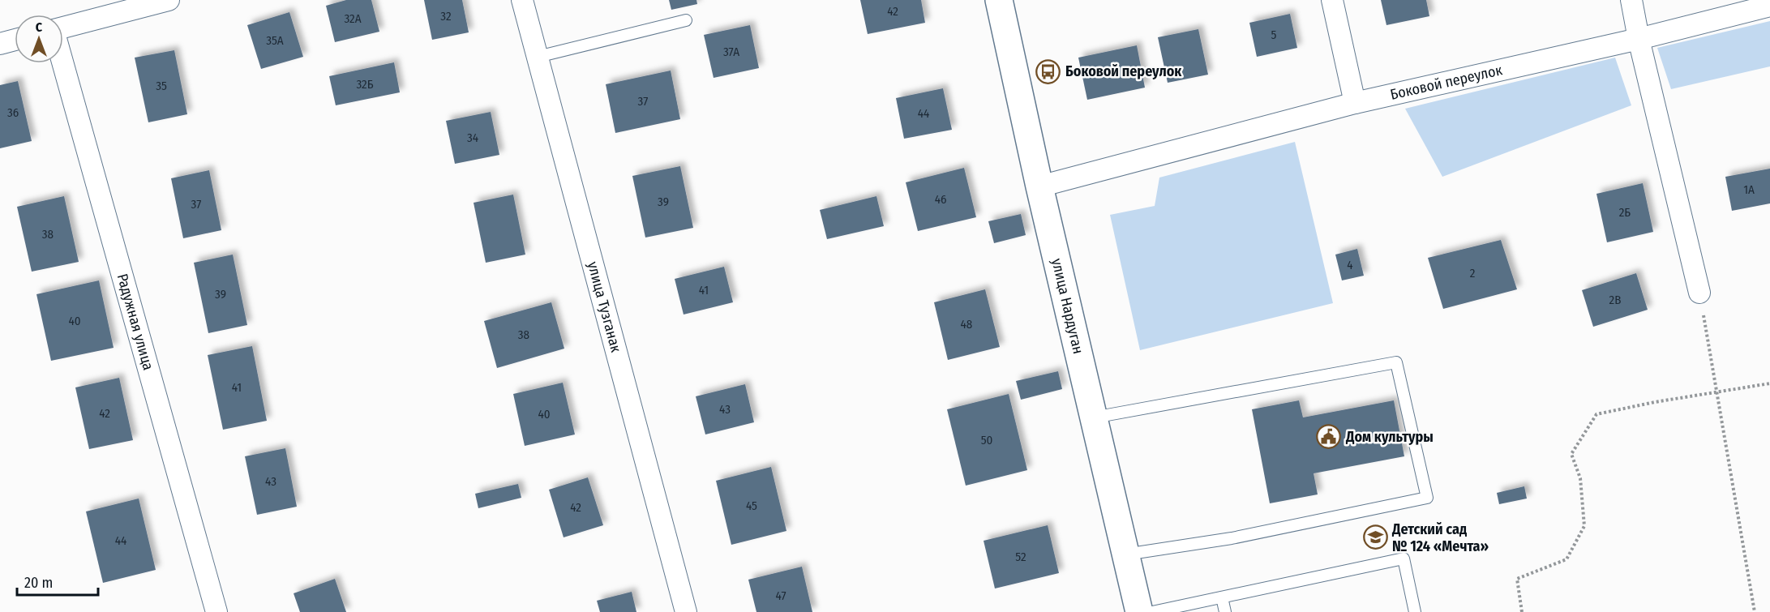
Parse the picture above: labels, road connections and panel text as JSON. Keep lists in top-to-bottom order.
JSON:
{
  "streets": {
    "street": [
      "Боковой переулок",
      "улица Тузганак",
      "улица Нардуган",
      "Радужная улица"
    ]
  },
  "crossings": [
    ["Боковой переулок", "улица Нардуган"]
  ],
  "places": {
    "bus stop": ["Боковой переулок"],
    "public building": ["Дом культуры"],
    "school or university": ["Детский сад № 124 «Мечта»"]
  },
  "house_numbers": [
    "42",
    "32",
    "32А",
    "5",
    "35А",
    "37А",
    "32Б",
    "35",
    "37",
    "36",
    "44",
    "34",
    "1А",
    "46",
    "39",
    "37",
    "2Б",
    "38",
    "4",
    "2",
    "41",
    "39",
    "2В",
    "40",
    "48",
    "38",
    "41",
    "43",
    "42",
    "40",
    "50",
    "43",
    "45",
    "42",
    "44",
    "52",
    "47"
  ],
  "scale_bar": "20 m",
  "north": "top"
}
